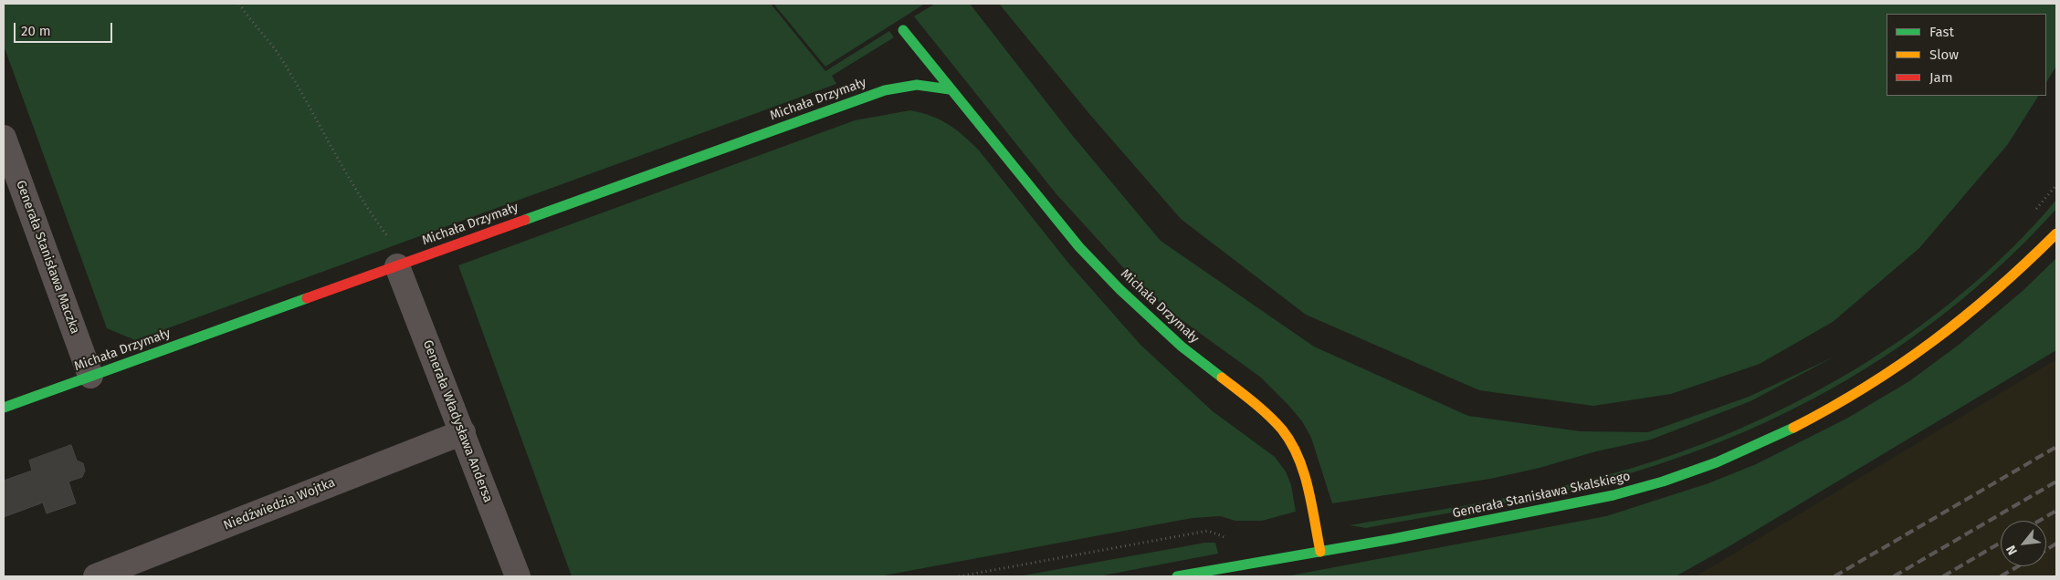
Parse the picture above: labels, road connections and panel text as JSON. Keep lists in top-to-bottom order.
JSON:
{
  "streets": {
    "street": [
      "Michała Drzymały",
      "Generała Stanisława Maczka",
      "Generała Władysława Andersa",
      "Generała Stanisława Skalskiego",
      "Niedźwiedzia Wojtka"
    ]
  },
  "crossings": [
    ["Michała Drzymały", "Generała Stanisława Maczka"],
    ["Michała Drzymały", "Generała Władysława Andersa"],
    ["Michała Drzymały", "Generała Stanisława Skalskiego"],
    ["Generała Władysława Andersa", "Niedźwiedzia Wojtka"]
  ],
  "legend": ["Fast", "Slow", "Jam"],
  "scale_bar": "20 m",
  "north": "bottom left"
}
